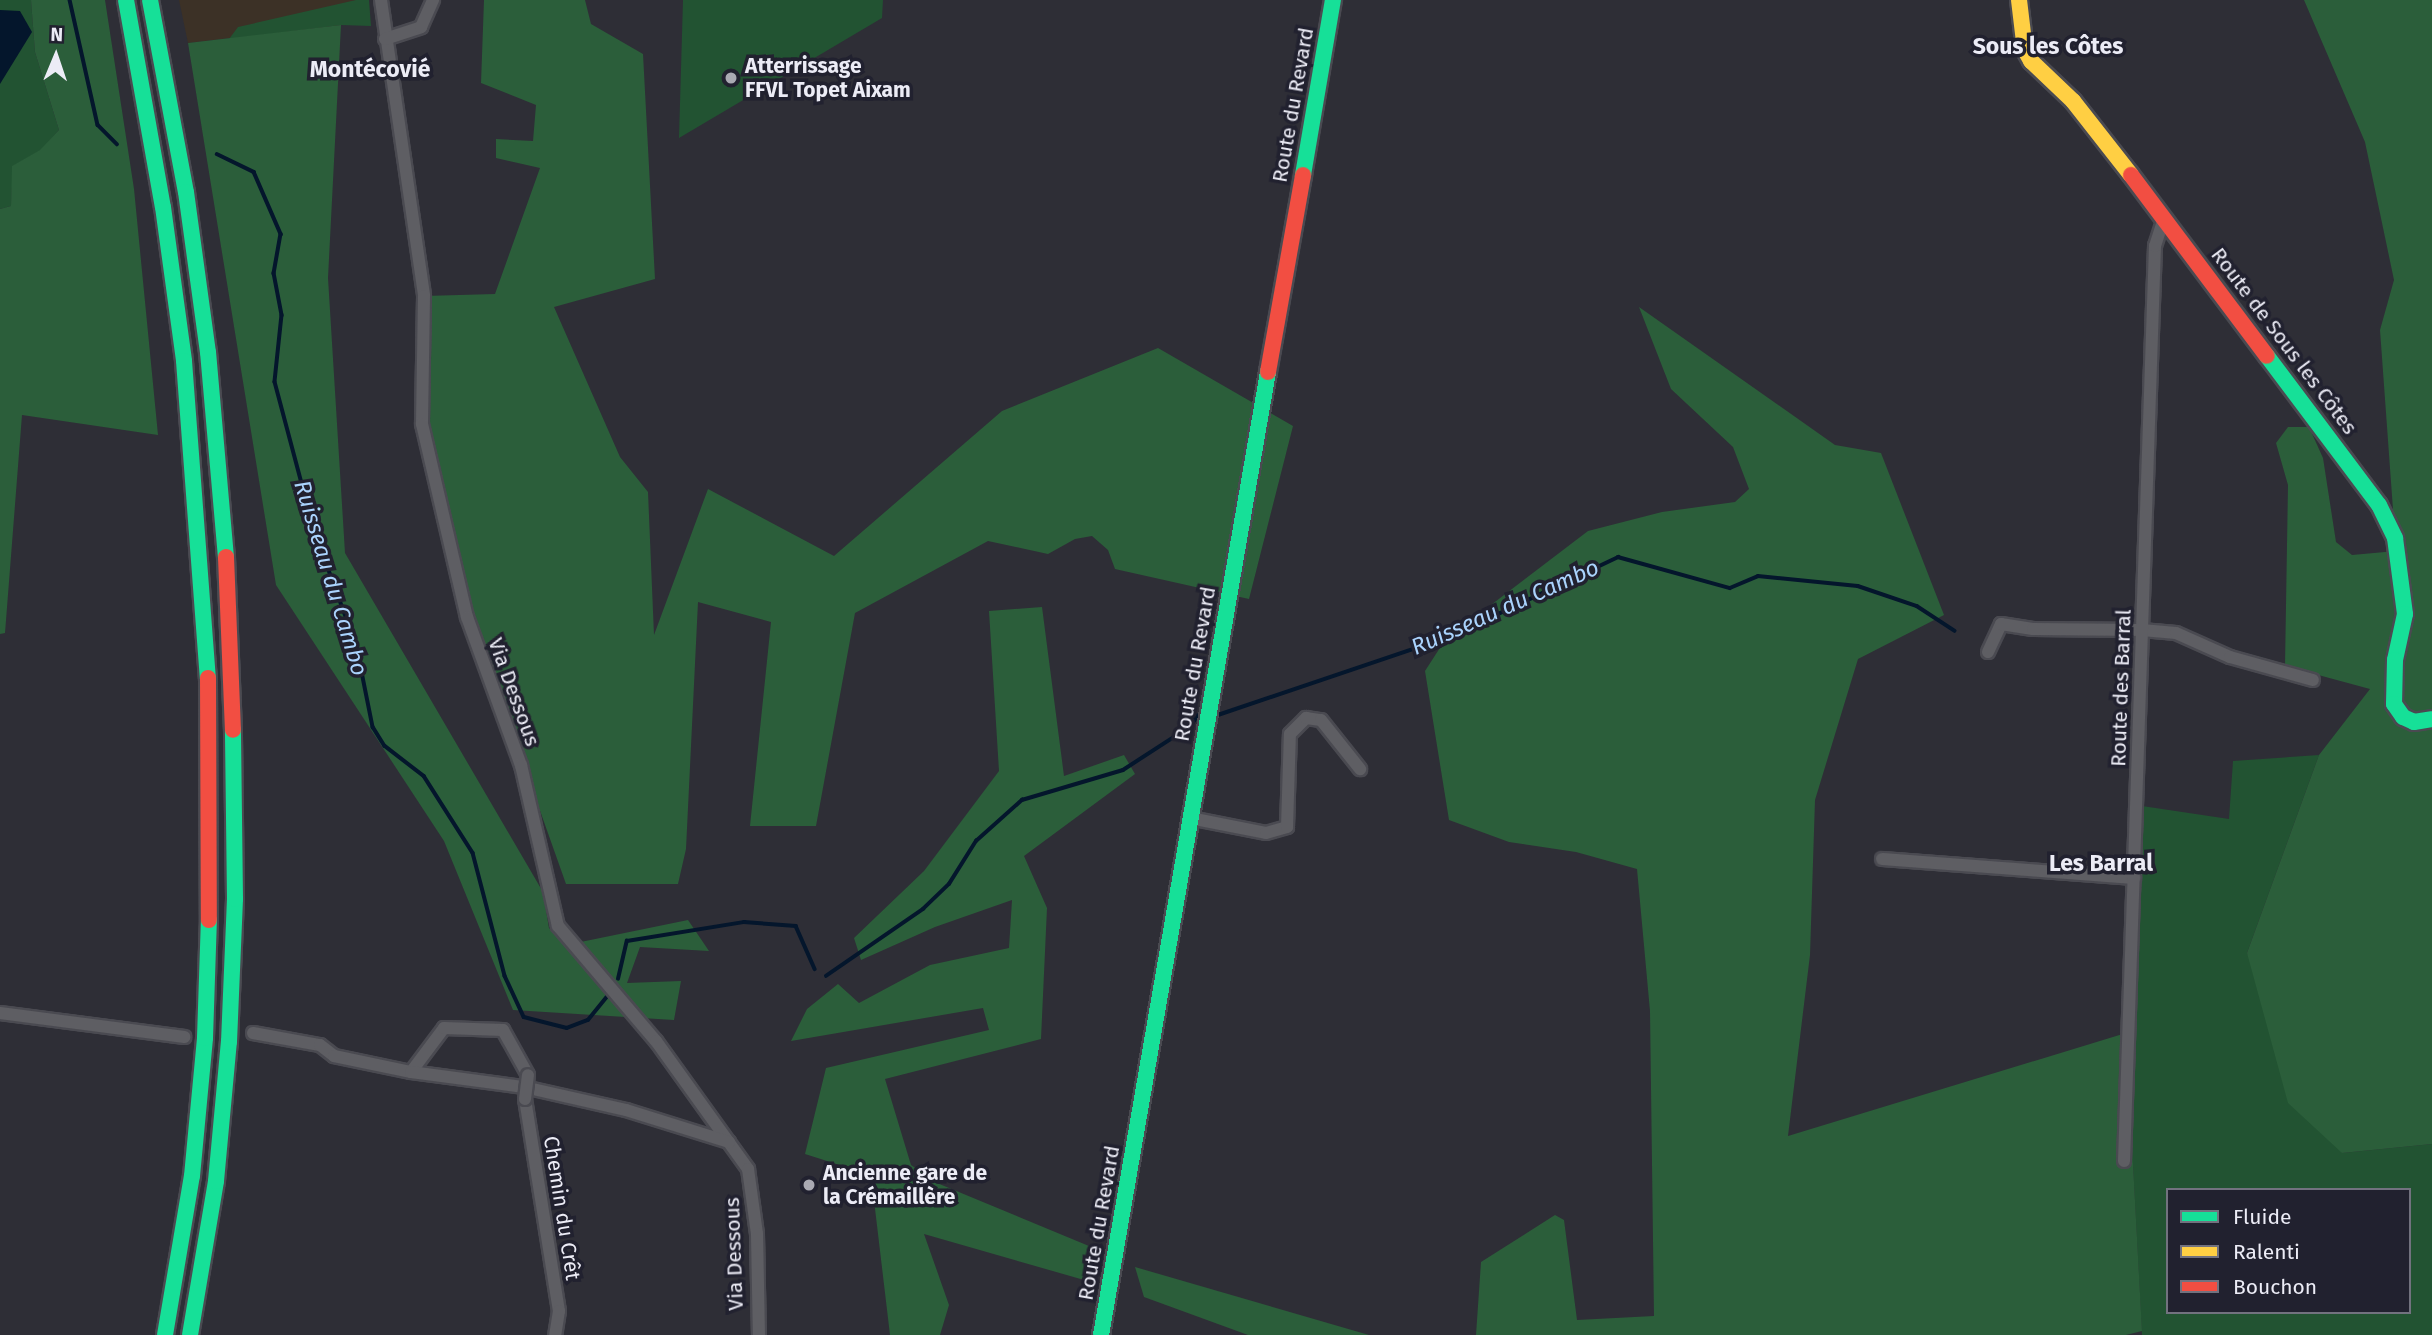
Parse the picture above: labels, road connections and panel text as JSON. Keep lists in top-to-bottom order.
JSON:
{
  "streets": {
    "main road": ["Route du Revard", "Route de Sous les Côtes"],
    "street": ["Route des Barral", "Via Dessous", "Chemin du Crêt"]
  },
  "crossings": [
    ["Route de Sous les Côtes", "Route des Barral"]
  ],
  "districts": ["Sous les Côtes", "Montécovié", "Les Barral"],
  "water": ["Ruisseau du Cambo"],
  "places": ["Atterrissage FFVL Topet Aixam", "Ancienne gare de la Crémaillère"],
  "legend": ["Fluide", "Ralenti", "Bouchon"],
  "north": "top"
}
